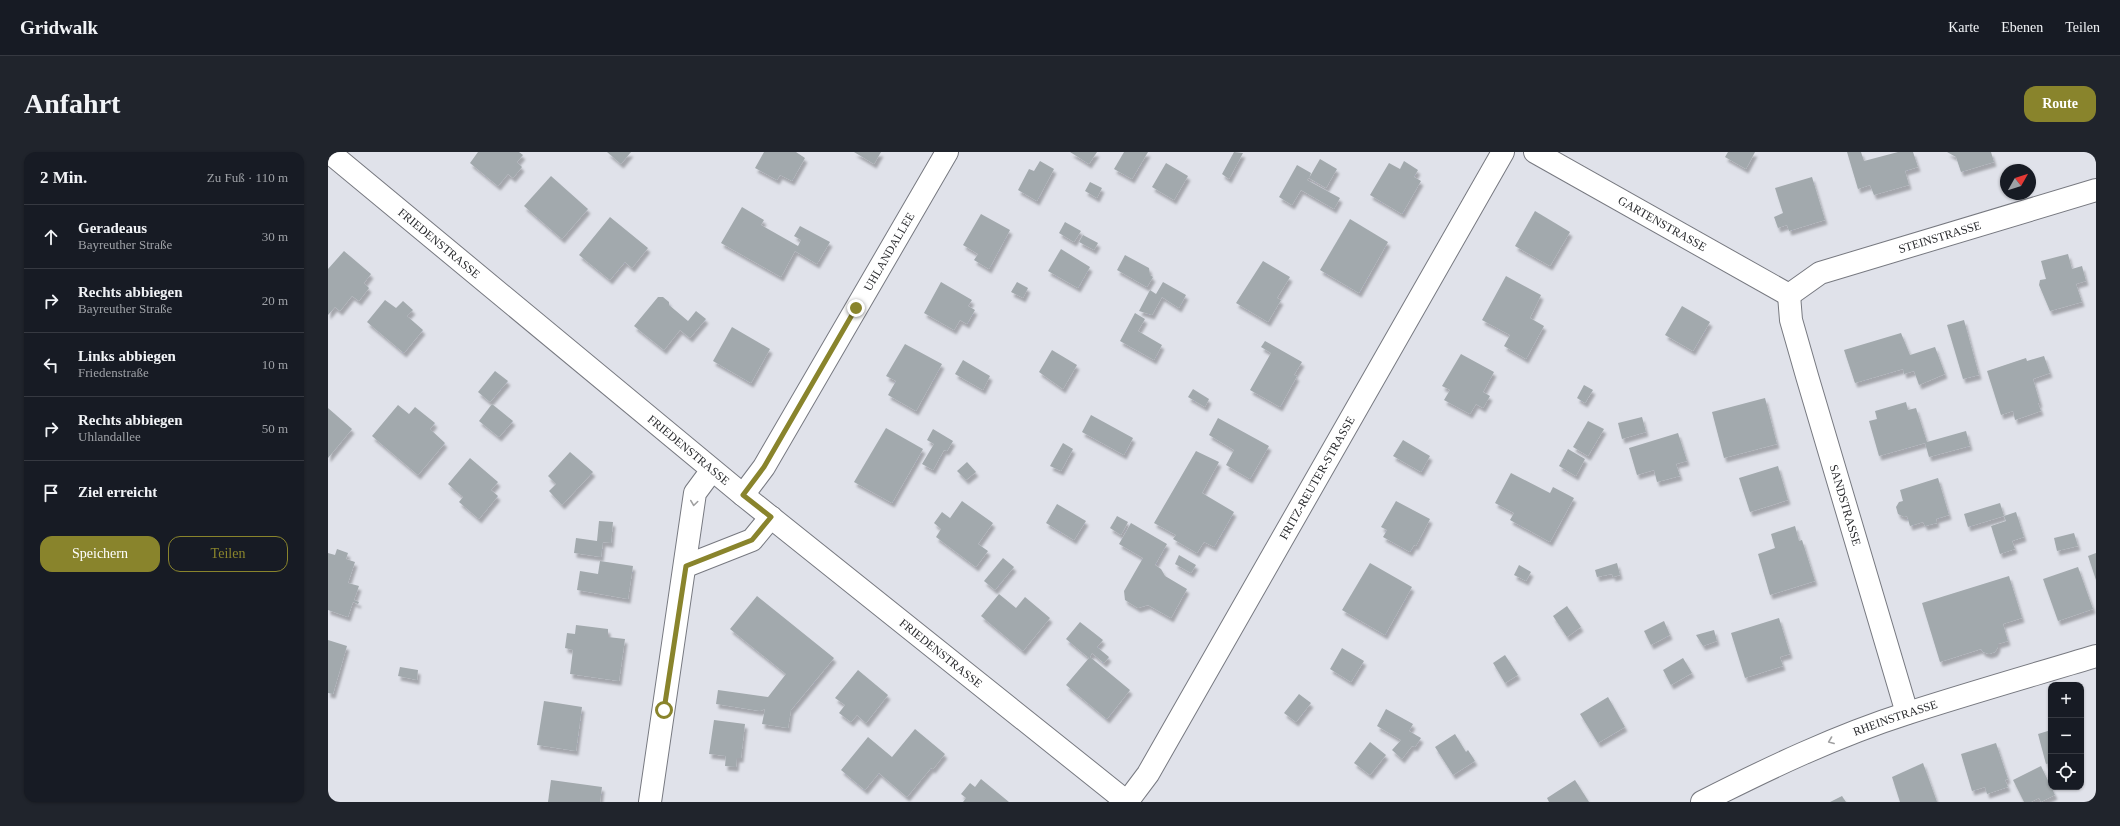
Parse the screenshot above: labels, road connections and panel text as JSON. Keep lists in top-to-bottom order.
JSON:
{
  "streets": {
    "street": [
      "GARTENSTRASSE",
      "STEINSTRASSE",
      "FRIEDENSTRASSE",
      "UHLANDALLEE",
      "FRITZ-REUTER-STRASSE",
      "SANDSTRASSE",
      "RHEINSTRASSE"
    ]
  },
  "crossings": [
    ["GARTENSTRASSE", "STEINSTRASSE"],
    ["GARTENSTRASSE", "SANDSTRASSE"],
    ["STEINSTRASSE", "SANDSTRASSE"],
    ["FRIEDENSTRASSE", "UHLANDALLEE"],
    ["FRIEDENSTRASSE", "FRITZ-REUTER-STRASSE"],
    ["SANDSTRASSE", "RHEINSTRASSE"]
  ],
  "one_way": ["RHEINSTRASSE"],
  "north": "top right",
  "page": {
    "header": "Gridwalk",
    "nav": ["Karte", "Ebenen", "Teilen"],
    "buttons": [
      "Route",
      ["Speichern", "Teilen"]
    ],
    "title": "Anfahrt",
    "heading": ["2 Min.", "Zu Fuß · 110 m"],
    "list": [
      ["Geradeaus", "Bayreuther Straße", "30 m"],
      ["Rechts abbiegen", "Bayreuther Straße", "20 m"],
      ["Links abbiegen", "Friedenstraße", "10 m"],
      ["Rechts abbiegen", "Uhlandallee", "50 m"],
      "Ziel erreicht"
    ],
    "map_buttons": ["+", "−"]
  }
}
